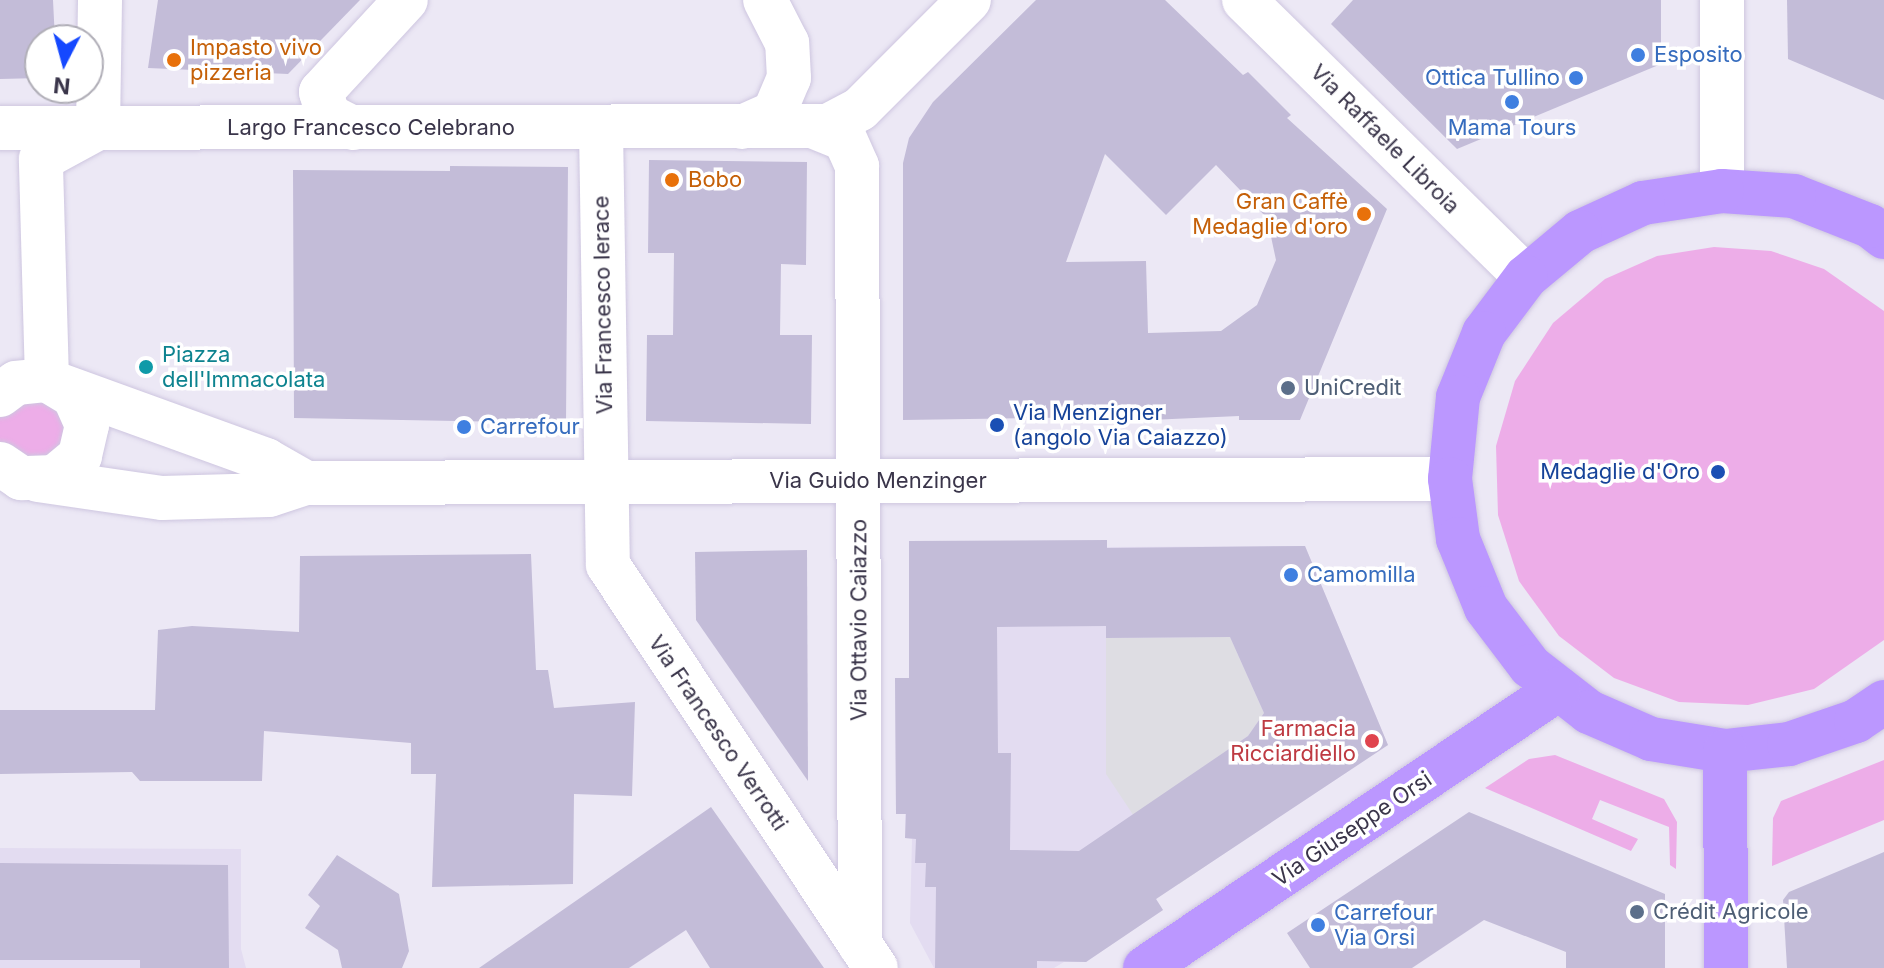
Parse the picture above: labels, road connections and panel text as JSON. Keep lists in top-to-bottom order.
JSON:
{
  "streets": {
    "main road": ["Via Giuseppe Orsi"],
    "street": [
      "Largo Francesco Celebrano",
      "Via Raffaele Libroia",
      "Via Francesco Ierace",
      "Via Guido Menzinger",
      "Via Ottavio Caiazzo",
      "Via Francesco Verrotti"
    ]
  },
  "crossings": [
    ["Largo Francesco Celebrano", "Via Francesco Ierace"],
    ["Largo Francesco Celebrano", "Via Ottavio Caiazzo"],
    ["Via Francesco Ierace", "Via Guido Menzinger"],
    ["Via Francesco Ierace", "Via Francesco Verrotti"],
    ["Via Guido Menzinger", "Via Ottavio Caiazzo"],
    ["Via Guido Menzinger", "Via Francesco Verrotti"],
    ["Via Ottavio Caiazzo", "Via Francesco Verrotti"]
  ],
  "places": [
    "Esposito",
    "Impasto vivo pizzeria",
    "Ottica Tullino",
    "Mama Tours",
    "Bobo",
    "Gran Caffè Medaglie d'oro",
    "Piazza dell'Immacolata",
    "UniCredit",
    "Via Menzigner (angolo Via Caiazzo)",
    "Carrefour",
    "Medaglie d'Oro",
    "Camomilla",
    "Farmacia Ricciardiello",
    "Crédit Agricole",
    "Carrefour Via Orsi"
  ],
  "north": "bottom"
}
